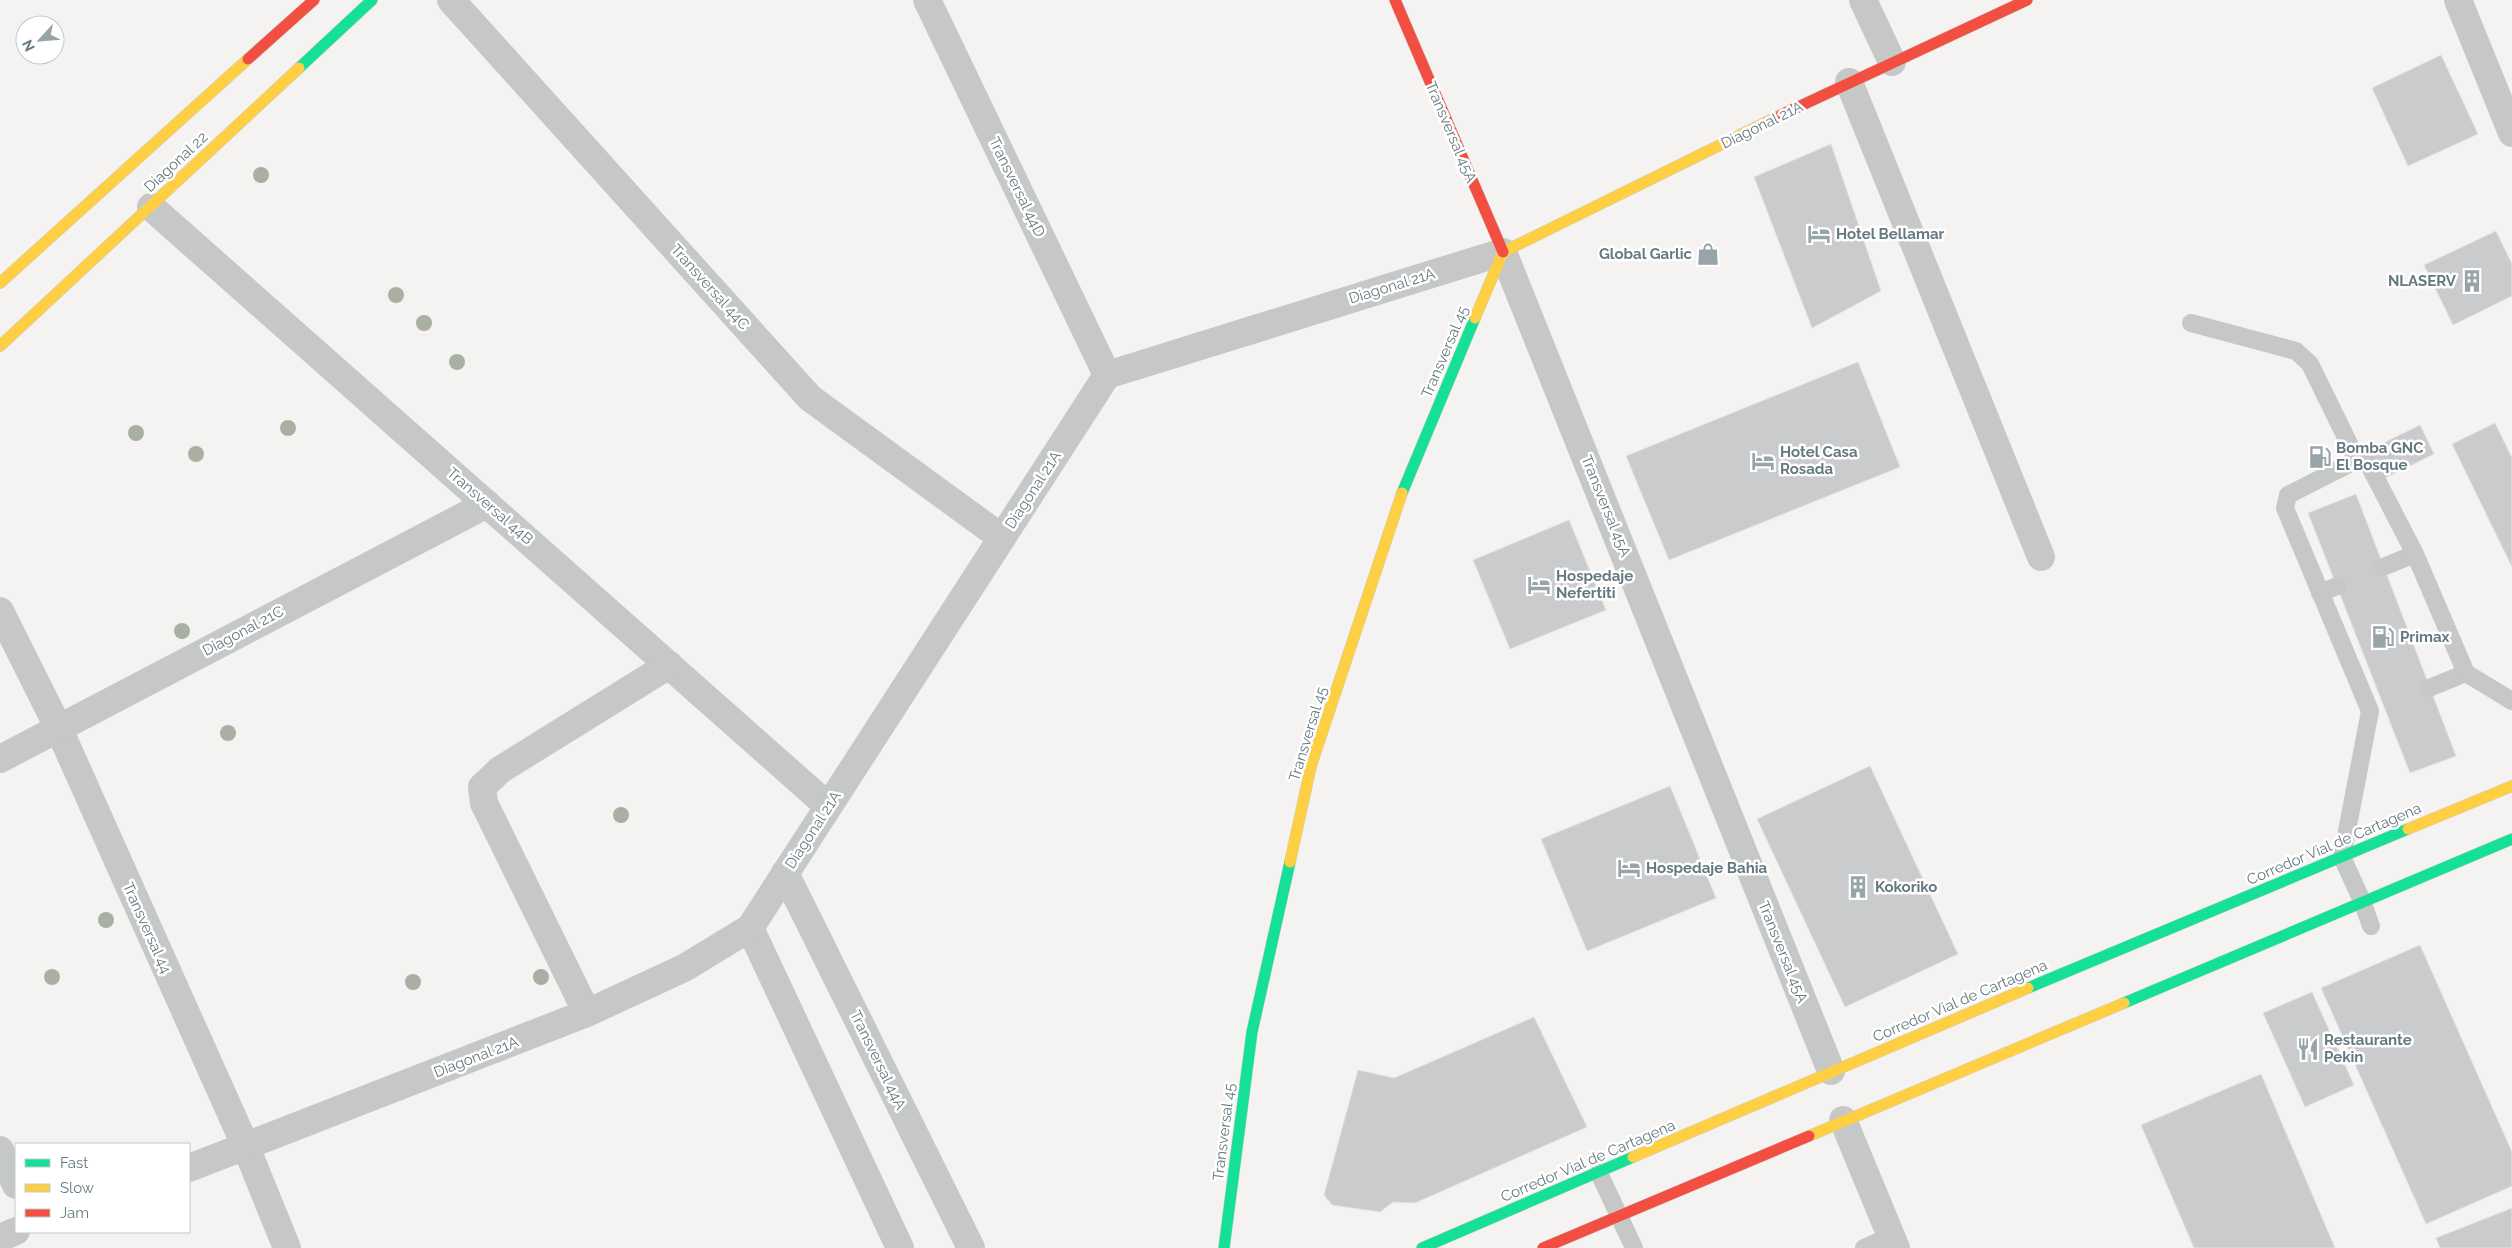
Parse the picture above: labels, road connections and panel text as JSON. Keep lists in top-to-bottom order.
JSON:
{
  "streets": {
    "main road": [
      "Diagonal 21A",
      "Transversal 45A",
      "Diagonal 22",
      "Transversal 45",
      "Corredor Vial de Cartagena"
    ],
    "street": [
      "Transversal 44D",
      "Transversal 44C",
      "Transversal 44B",
      "Diagonal 21C",
      "Transversal 44",
      "Transversal 44A"
    ]
  },
  "crossings": [
    ["Diagonal 21A", "Transversal 45A"],
    ["Diagonal 21A", "Transversal 44D"],
    ["Diagonal 21A", "Transversal 44C"],
    ["Diagonal 21A", "Transversal 45"],
    ["Diagonal 21A", "Transversal 44B"],
    ["Diagonal 21A", "Transversal 44"],
    ["Diagonal 21A", "Transversal 44A"],
    ["Transversal 45A", "Transversal 45"],
    ["Transversal 45A", "Corredor Vial de Cartagena"],
    ["Diagonal 22", "Transversal 44B"],
    ["Transversal 44B", "Diagonal 21C"],
    ["Diagonal 21C", "Transversal 44"]
  ],
  "places": {
    "hotel": [
      "Hotel Bellamar",
      "Hotel Casa Rosada",
      "Hospedaje Nefertiti",
      "Hospedaje Bahia"
    ],
    "shop": ["Global Garlic"],
    "building": ["NLASERV", "Kokoriko"],
    "fuel station": ["Bomba GNC El Bosque", "Primax"],
    "restaurant": ["Restaurante Pekin"]
  },
  "legend": ["Fast", "Slow", "Jam"],
  "north": "bottom left"
}
